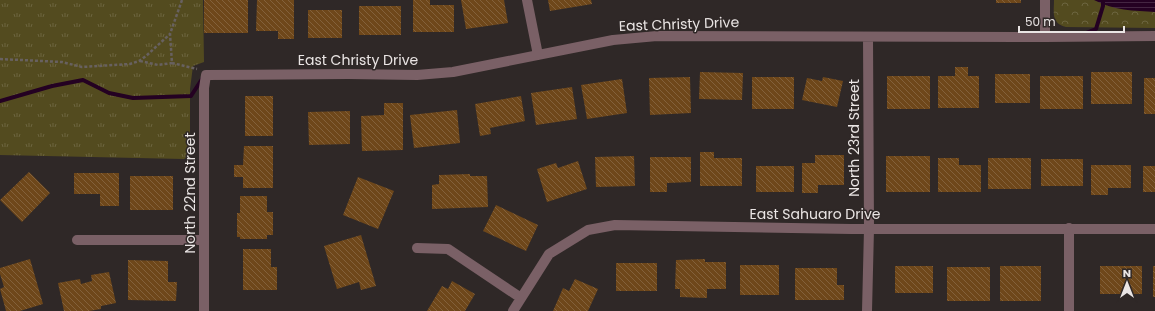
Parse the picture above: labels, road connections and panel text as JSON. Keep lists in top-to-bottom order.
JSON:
{
  "streets": {
    "street": [
      "East Christy Drive",
      "North 23rd Street",
      "North 22nd Street",
      "East Sahuaro Drive"
    ]
  },
  "crossings": [
    ["East Christy Drive", "North 23rd Street"],
    ["East Christy Drive", "North 22nd Street"],
    ["North 23rd Street", "East Sahuaro Drive"]
  ],
  "scale_bar": "50 m",
  "north": "top"
}
